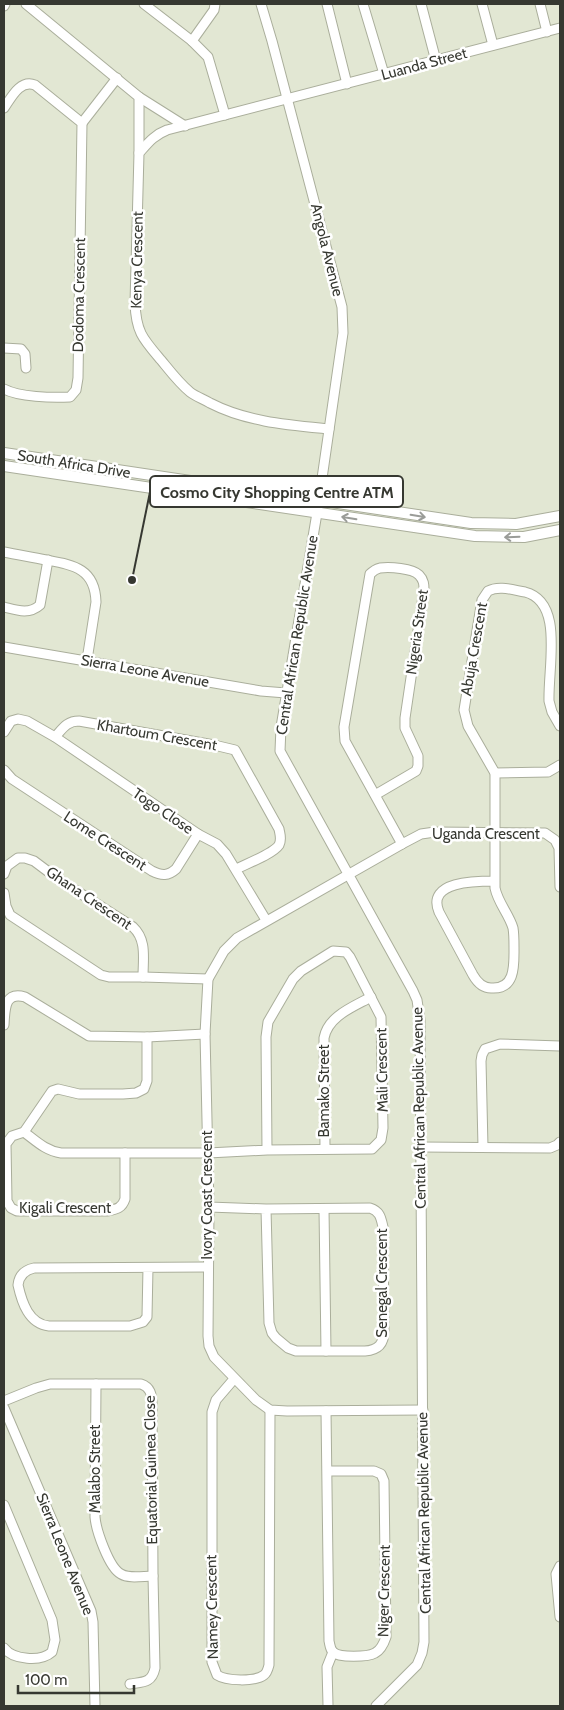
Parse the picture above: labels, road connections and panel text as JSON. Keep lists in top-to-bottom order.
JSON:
{
  "streets": {
    "street": [
      "Luanda Street",
      "Angola Avenue",
      "Kenya Crescent",
      "Dodoma Crescent",
      "South Africa Drive",
      "Nigeria Street",
      "Central African Republic Avenue",
      "Abuja Crescent",
      "Sierra Leone Avenue",
      "Khartoum Crescent",
      "Togo Close",
      "Uganda Crescent",
      "Lome Crescent",
      "Ghana Crescent",
      "Mali Crescent",
      "Bamako Street",
      "Ivory Coast Crescent",
      "Kigali Crescent",
      "Senegal Crescent",
      "Malabo Street",
      "Equatorial Guinea Close",
      "Niger Crescent",
      "Namey Crescent"
    ]
  },
  "crossings": [
    ["Luanda Street", "Angola Avenue"],
    ["Angola Avenue", "Kenya Crescent"],
    ["Angola Avenue", "South Africa Drive"],
    ["Angola Avenue", "Central African Republic Avenue"],
    ["South Africa Drive", "Central African Republic Avenue"],
    ["Nigeria Street", "Uganda Crescent"],
    ["Central African Republic Avenue", "Sierra Leone Avenue"],
    ["Central African Republic Avenue", "Uganda Crescent"],
    ["Central African Republic Avenue", "Ivory Coast Crescent"],
    ["Abuja Crescent", "Uganda Crescent"],
    ["Khartoum Crescent", "Togo Close"],
    ["Togo Close", "Lome Crescent"],
    ["Togo Close", "Ivory Coast Crescent"],
    ["Uganda Crescent", "Ivory Coast Crescent"],
    ["Mali Crescent", "Bamako Street"],
    ["Mali Crescent", "Ivory Coast Crescent"],
    ["Ivory Coast Crescent", "Senegal Crescent"],
    ["Ivory Coast Crescent", "Namey Crescent"],
    ["Malabo Street", "Equatorial Guinea Close"]
  ],
  "places": ["Cosmo City Shopping Centre ATM"],
  "scale_bar": "100 m"
}
